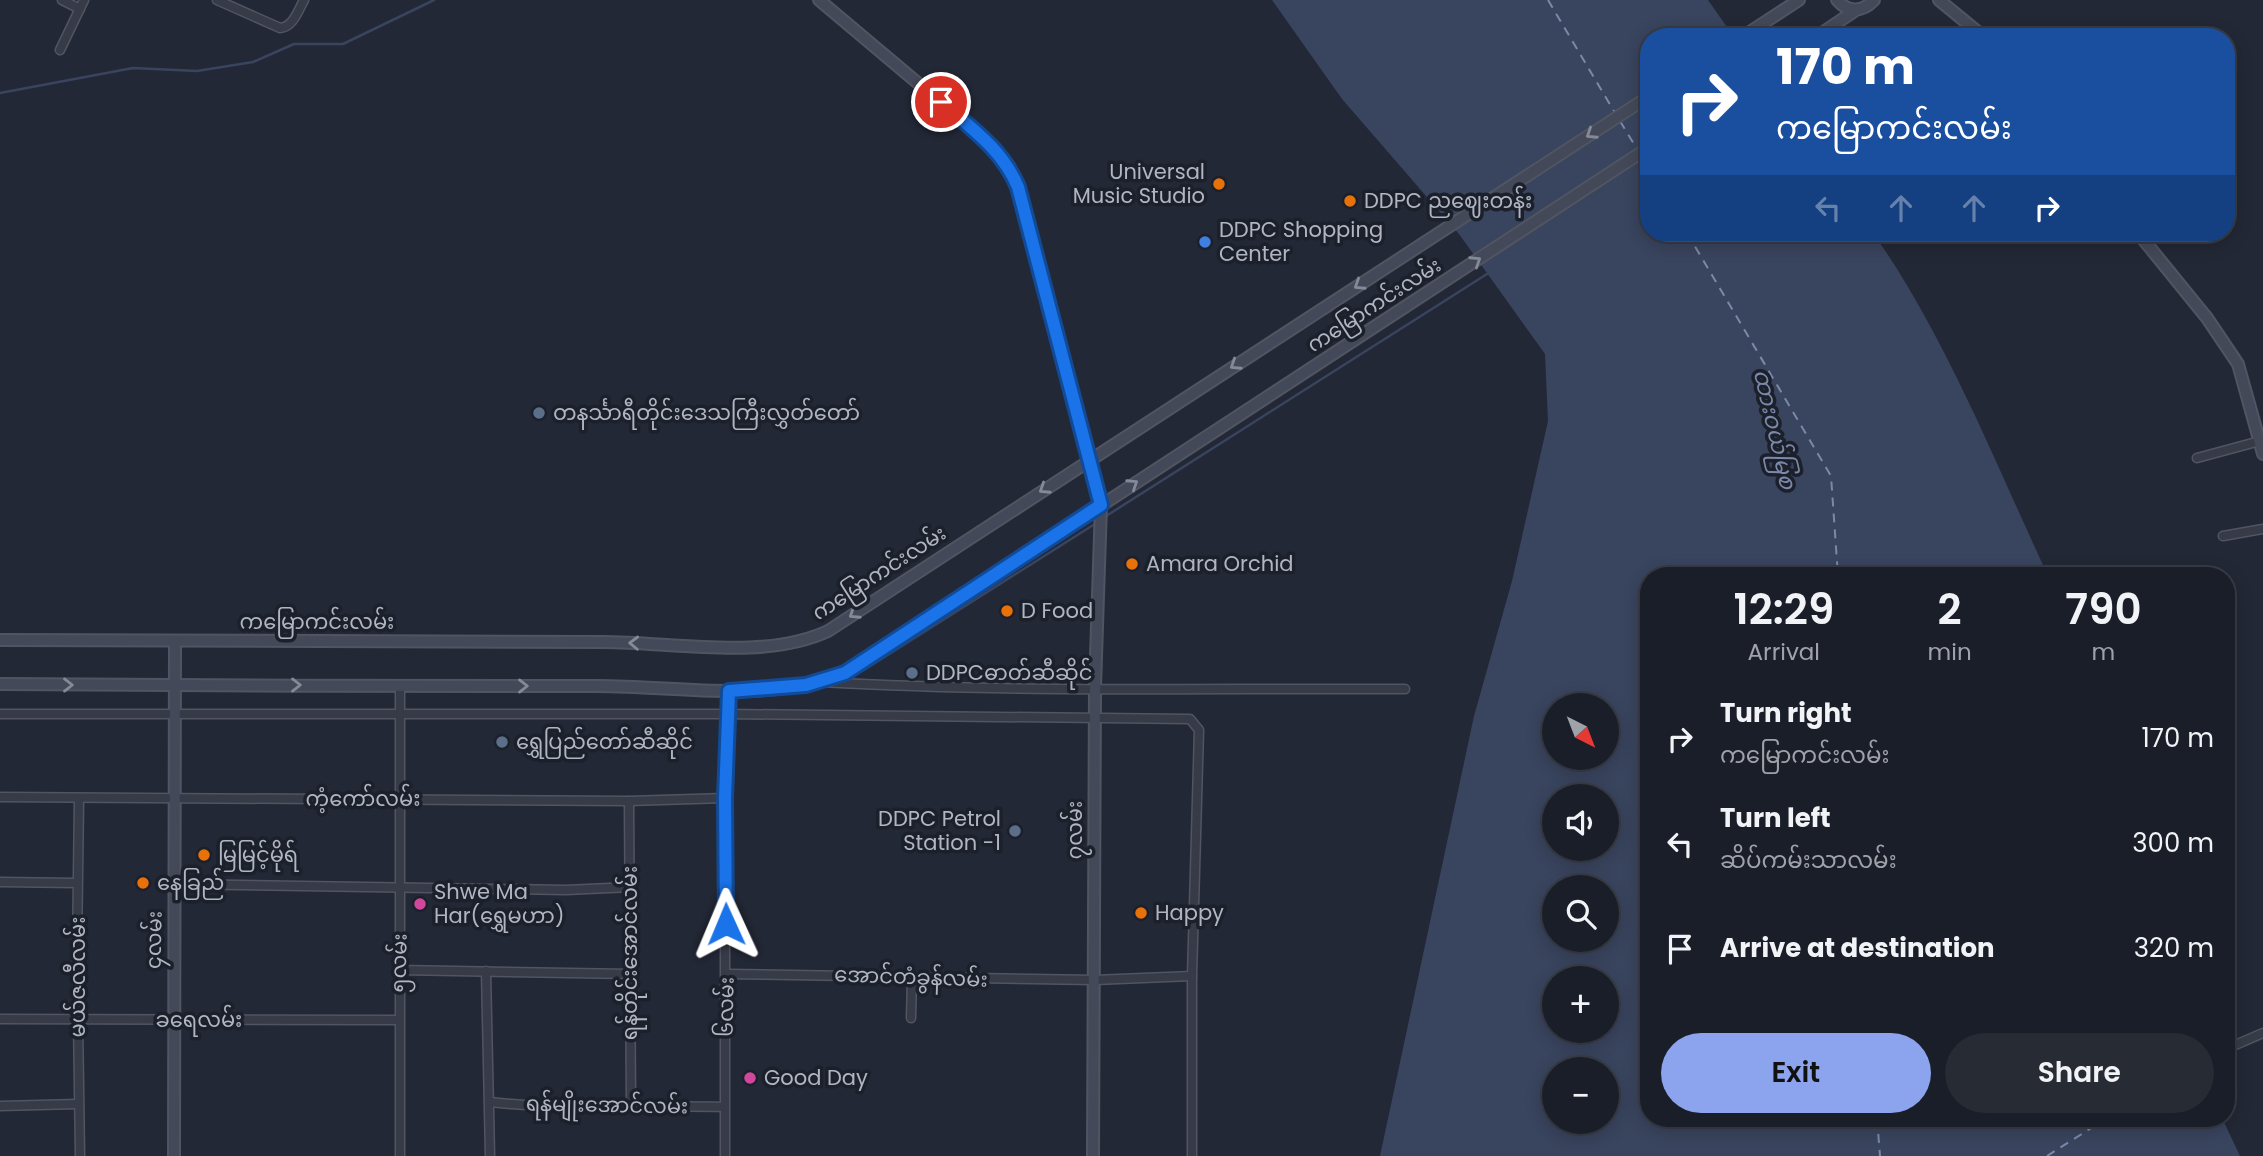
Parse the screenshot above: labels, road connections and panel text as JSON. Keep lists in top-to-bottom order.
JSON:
{
  "streets": {
    "main road": ["ကမြောကင်းလမ်း", "၇လမ်း", "၄လမ်း"],
    "street": [
      "ကံ့ကော်လမ်း",
      "ရန်တိုင်းအောင်လမ်း",
      "၅လမ်း",
      "မယ်ဇလီလမ်း",
      "အောင်တံခွန်လမ်း",
      "၆လမ်း",
      "ခရေလမ်း",
      "ရန်မျိုးအောင်လမ်း"
    ]
  },
  "crossings": [
    ["ကမြောကင်းလမ်း", "၇လမ်း"],
    ["ကမြောကင်းလမ်း", "၄လမ်း"],
    ["ကမြောကင်းလမ်း", "၅လမ်း"],
    ["ကမြောကင်းလမ်း", "၆လမ်း"],
    ["ကံ့ကော်လမ်း", "၄လမ်း"],
    ["ကံ့ကော်လမ်း", "ရန်တိုင်းအောင်လမ်း"],
    ["ကံ့ကော်လမ်း", "၅လမ်း"],
    ["ကံ့ကော်လမ်း", "မယ်ဇလီလမ်း"],
    ["ကံ့ကော်လမ်း", "၆လမ်း"],
    ["၇လမ်း", "အောင်တံခွန်လမ်း"],
    ["၄လမ်း", "ခရေလမ်း"],
    ["ရန်တိုင်းအောင်လမ်း", "ရန်မျိုးအောင်လမ်း"],
    ["၅လမ်း", "ခရေလမ်း"],
    ["မယ်ဇလီလမ်း", "ခရေလမ်း"],
    ["အောင်တံခွန်လမ်း", "၆လမ်း"],
    ["၆လမ်း", "ရန်မျိုးအောင်လမ်း"]
  ],
  "water": ["ထားဝယ်မြစ"],
  "places": [
    "Universal Music Studio",
    "DDPC ညဈေးတန်း",
    "DDPC Shopping Center",
    "တနင်္သာရီတိုင်းဒေသကြီးလွှတ်တော်",
    "Amara Orchid",
    "D Food",
    "DDPCဓာတ်ဆီဆိုင်",
    "ရွှေပြည်တော်ဆီဆိုင်",
    "DDPC Petrol Station -1",
    "မြမြင့်မိုရ်",
    "နေခြည်",
    "Shwe Ma Har(‌‌ရွှေမဟာ)",
    "Happy",
    "Good Day"
  ],
  "north": "bottom right",
  "page": {
    "turn": ["170 m", "ကမြောကင်းလမ်း"],
    "eta": [
      "12:29",
      "Arrival",
      "2",
      "min",
      "790",
      "m"
    ],
    "list": [
      {
        "name": "Turn right",
        "note": "ကမြောကင်းလမ်း",
        "value": "170 m"
      },
      {
        "name": "Turn left",
        "note": "ဆိပ်ကမ်းသာလမ်း",
        "value": "300 m"
      },
      {
        "name": "Arrive at destination",
        "value": "320 m"
      }
    ],
    "map_buttons": ["+", "−"],
    "buttons": ["Exit", "Share"]
  }
}
